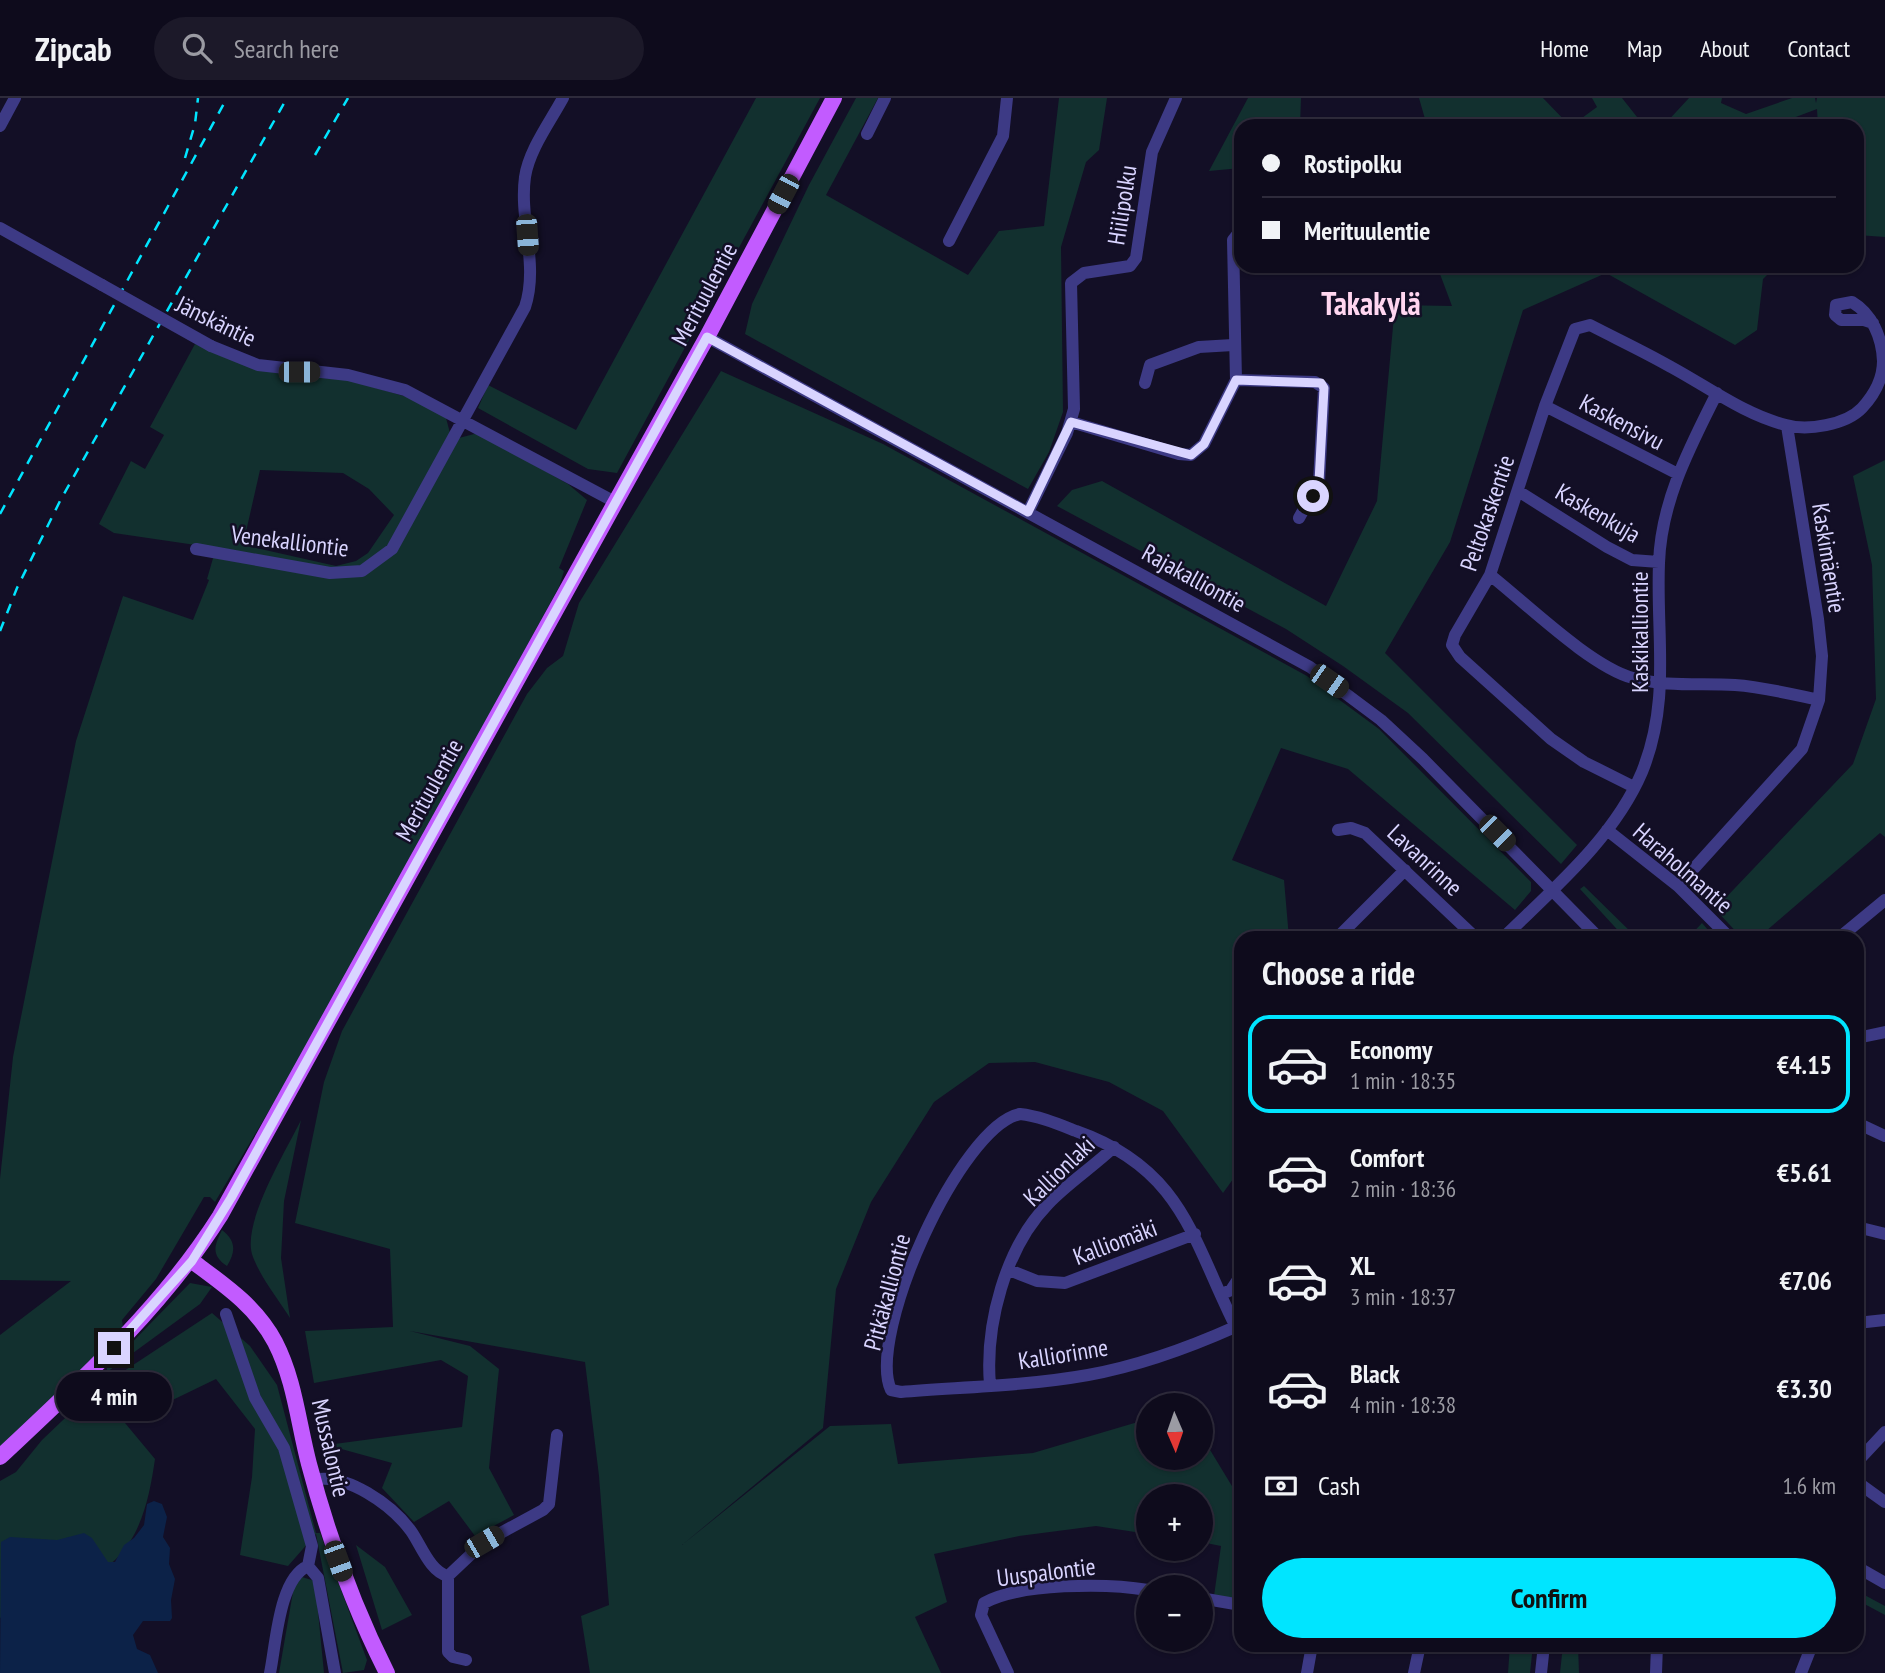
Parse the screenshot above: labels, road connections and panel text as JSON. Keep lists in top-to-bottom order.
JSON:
{
  "streets": {
    "main road": ["Merituulentie", "Mussalontie"],
    "street": [
      "Hiilipolku",
      "Jänskäntie",
      "Kaskensivu",
      "Peltokaskentie",
      "Kaskenkuja",
      "Venekalliontie",
      "Kaskimäentie",
      "Rajakalliontie",
      "Kaskikalliontie",
      "Lavanrinne",
      "Haraholmantie",
      "Kallionlaki",
      "Kalliomäki",
      "Pitkäkalliontie",
      "Kalliorinne",
      "Uuspalontie"
    ]
  },
  "crossings": [
    ["Merituulentie", "Jänskäntie"],
    ["Merituulentie", "Rajakalliontie"],
    ["Merituulentie", "Mussalontie"],
    ["Jänskäntie", "Venekalliontie"],
    ["Kaskensivu", "Peltokaskentie"],
    ["Kaskensivu", "Kaskikalliontie"],
    ["Peltokaskentie", "Kaskenkuja"],
    ["Peltokaskentie", "Kaskikalliontie"],
    ["Kaskenkuja", "Kaskikalliontie"],
    ["Kaskimäentie", "Haraholmantie"],
    ["Rajakalliontie", "Kaskikalliontie"],
    ["Kaskikalliontie", "Haraholmantie"],
    ["Kallionlaki", "Kalliomäki"],
    ["Kallionlaki", "Pitkäkalliontie"],
    ["Kallionlaki", "Kalliorinne"],
    ["Kalliomäki", "Pitkäkalliontie"],
    ["Pitkäkalliontie", "Kalliorinne"]
  ],
  "districts": ["Takakylä"],
  "north": "bottom",
  "page": {
    "header": "Zipcab",
    "search": "Search here",
    "nav": [
      "Home",
      "Map",
      "About",
      "Contact"
    ],
    "banner": ["Rostipolku", "Merituulentie"],
    "heading": "Choose a ride",
    "list": [
      {
        "name": "Economy",
        "note": "1 min · 18:35",
        "value": "€4.15"
      },
      {
        "name": "Comfort",
        "note": "2 min · 18:36",
        "value": "€5.61"
      },
      {
        "name": "XL",
        "note": "3 min · 18:37",
        "value": "€7.06"
      },
      {
        "name": "Black",
        "note": "4 min · 18:38",
        "value": "€3.30"
      }
    ],
    "bubble": "4 min",
    "map_buttons": ["+", "−"],
    "pay": ["Cash", "1.6 km"],
    "buttons": "Confirm"
  }
}
